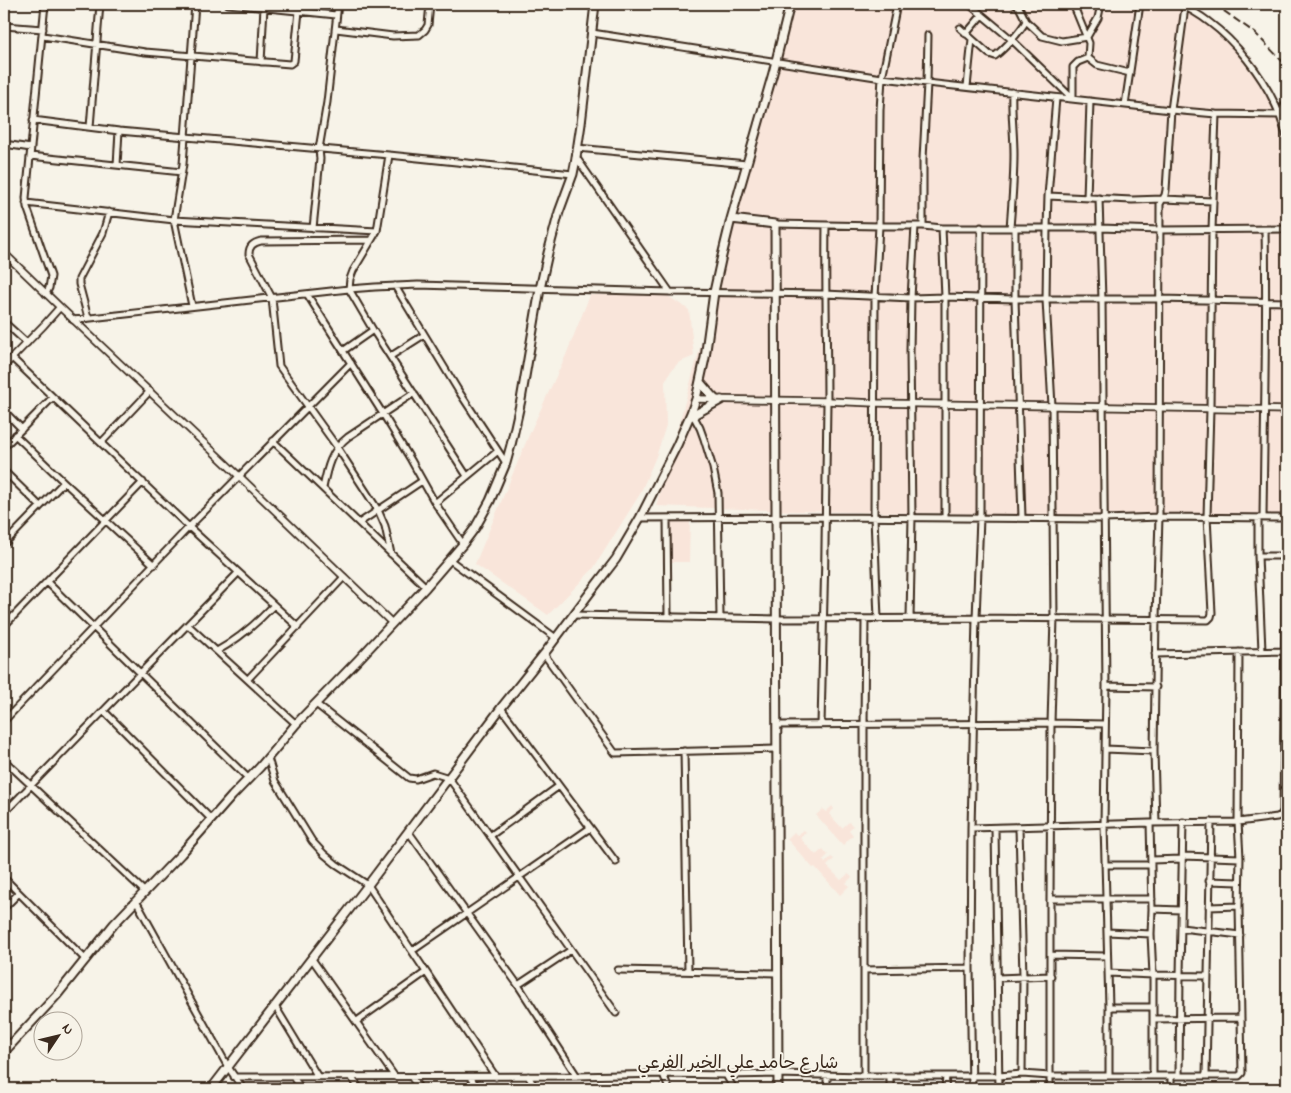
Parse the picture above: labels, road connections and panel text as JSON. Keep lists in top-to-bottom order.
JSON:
{
  "streets": {
    "street": ["شارع حامد علي الخير الفرعي"]
  },
  "north": "top right"
}
